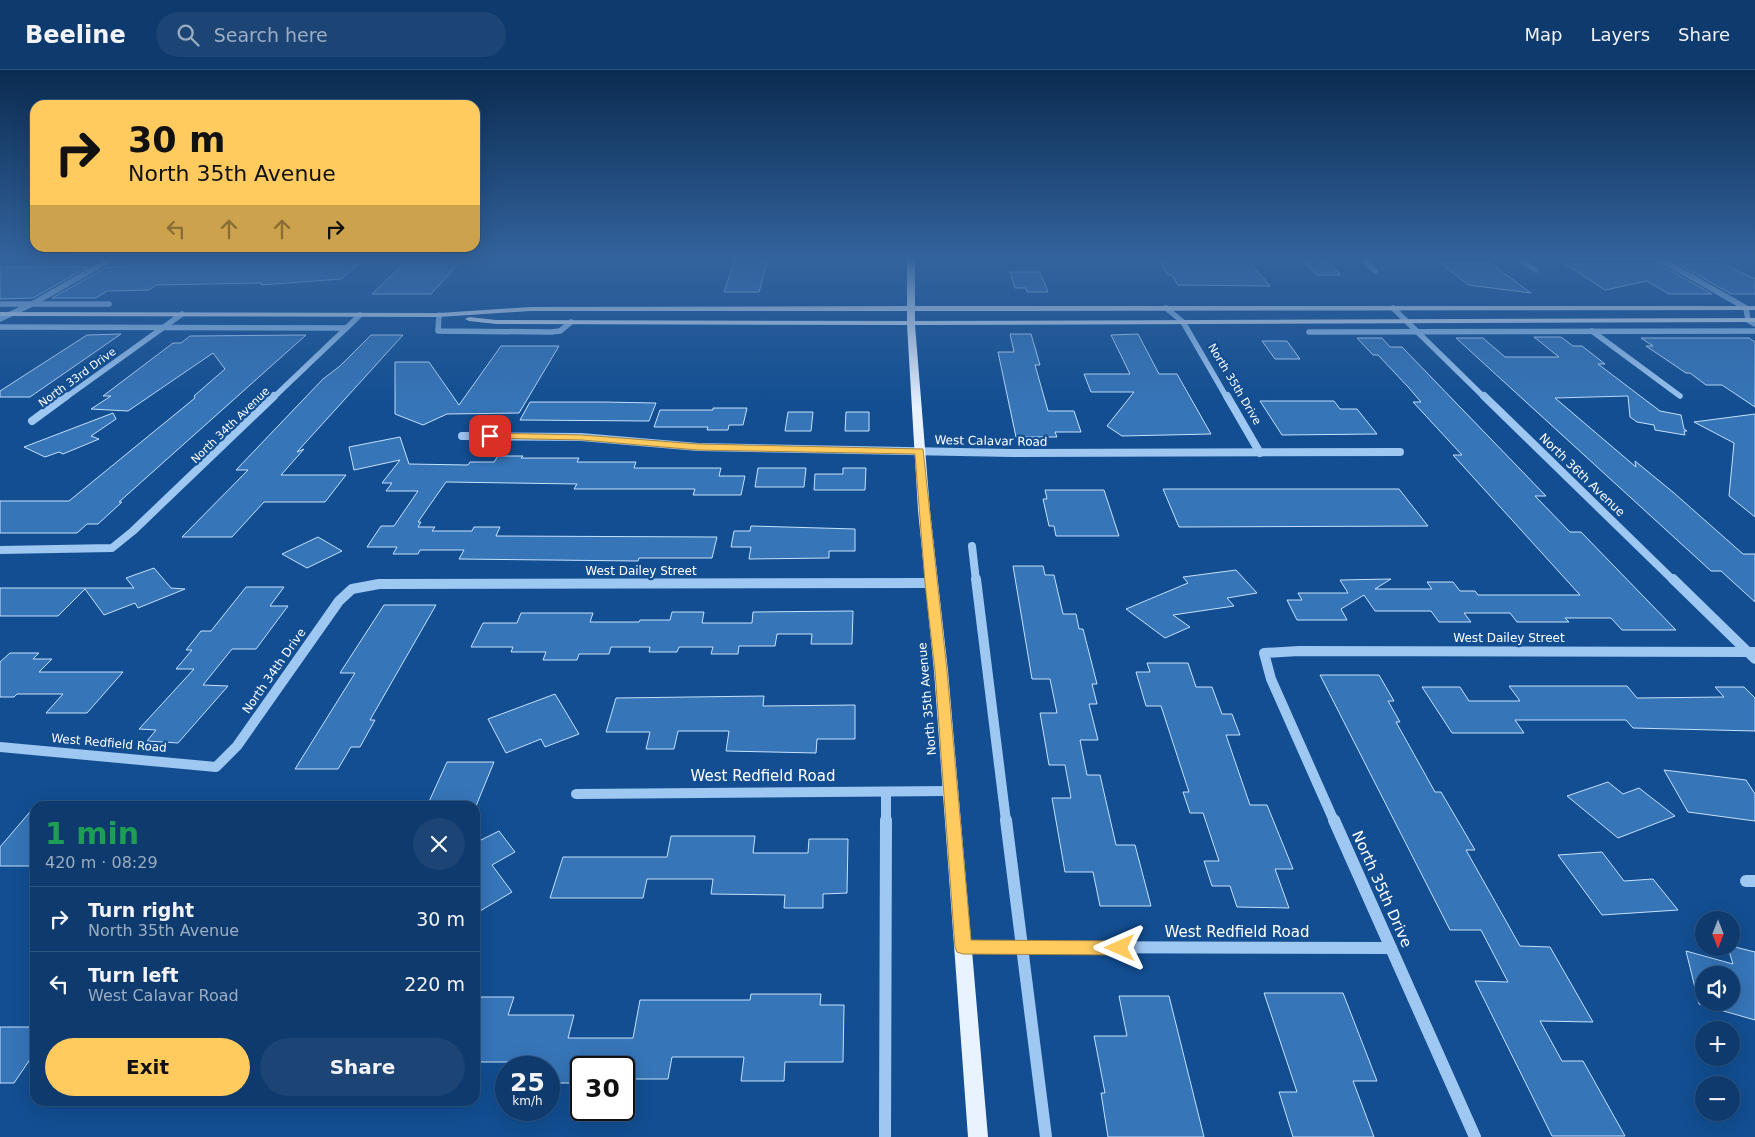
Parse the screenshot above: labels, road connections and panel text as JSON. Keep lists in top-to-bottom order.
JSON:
{
  "streets": {
    "main road": ["North 35th Avenue"],
    "street": [
      "North 33rd Drive",
      "North 35th Drive",
      "North 34th Avenue",
      "West Calavar Road",
      "North 36th Avenue",
      "West Dailey Street",
      "North 34th Drive",
      "West Redfield Road"
    ]
  },
  "crossings": [
    ["North 35th Drive", "West Calavar Road"],
    ["North 35th Drive", "West Dailey Street"],
    ["North 35th Drive", "West Redfield Road"],
    ["West Calavar Road", "North 35th Avenue"],
    ["North 36th Avenue", "West Dailey Street"],
    ["West Dailey Street", "North 34th Drive"],
    ["West Dailey Street", "North 35th Avenue"],
    ["North 34th Drive", "West Redfield Road"],
    ["North 35th Avenue", "West Redfield Road"]
  ],
  "north": "bottom",
  "page": {
    "header": "Beeline",
    "search": "Search here",
    "nav": ["Map", "Layers", "Share"],
    "turn": ["30 m", "North 35th Avenue"],
    "heading": ["1 min", "420 m · 08:29"],
    "list": [
      {
        "name": "Turn right",
        "note": "North 35th Avenue",
        "value": "30 m"
      },
      {
        "name": "Turn left",
        "note": "West Calavar Road",
        "value": "220 m"
      }
    ],
    "map_buttons": ["+", "−"],
    "buttons": ["Exit", "Share"],
    "speed": "25 km/h",
    "limit": "30"
  }
}
